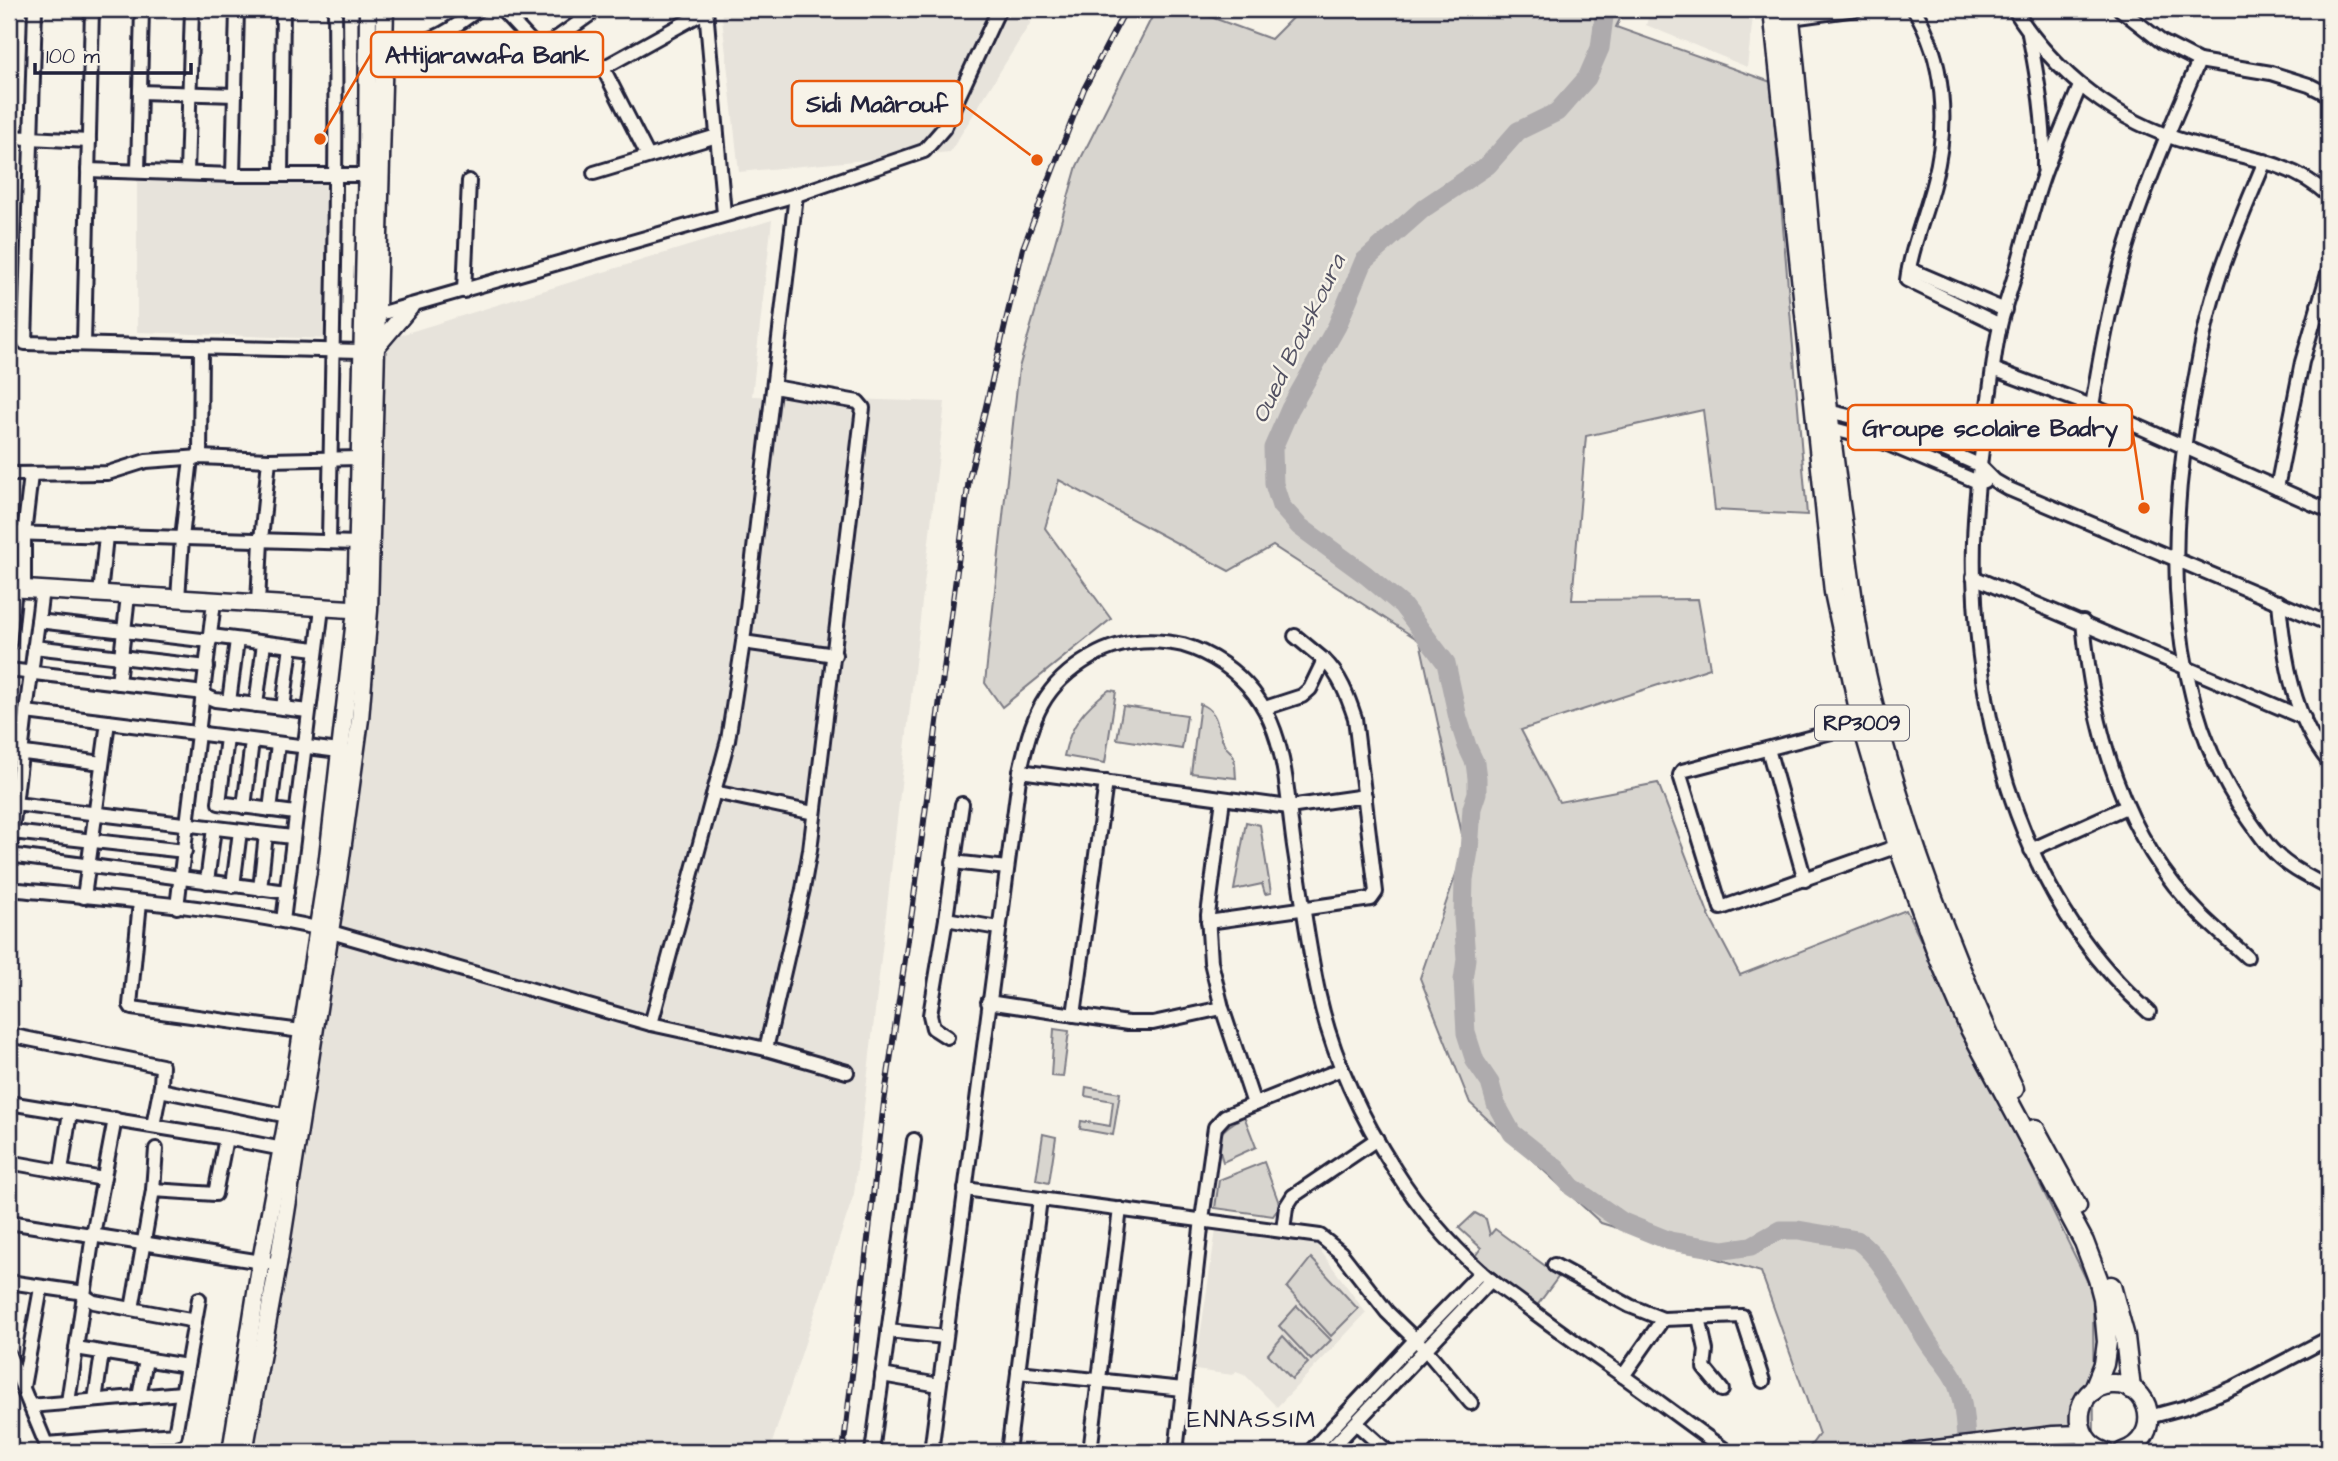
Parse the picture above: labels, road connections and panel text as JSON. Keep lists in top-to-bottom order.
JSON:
{
  "streets": {
    "main road": ["RP3009"]
  },
  "districts": ["ENNASSIM"],
  "water": ["Oued Bouskoura"],
  "places": ["Attijarawafa Bank", "Sidi Maârouf", "Groupe scolaire Badry"],
  "scale_bar": "100 m"
}
